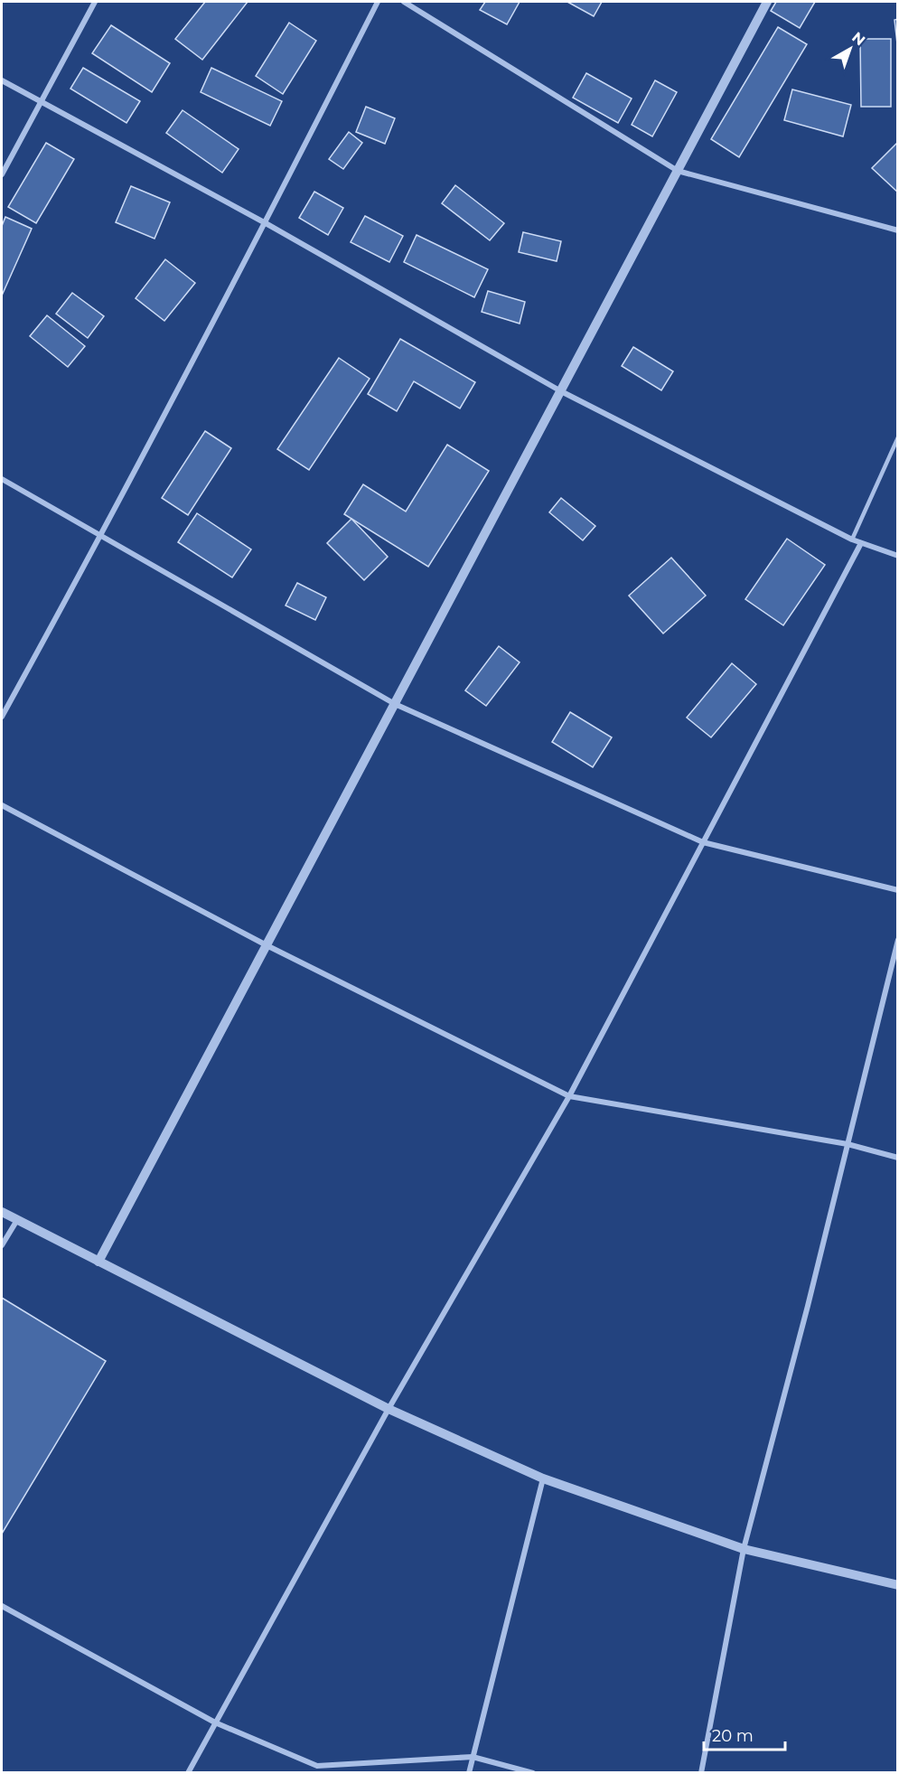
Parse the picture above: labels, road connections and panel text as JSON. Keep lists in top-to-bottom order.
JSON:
{
  "scale_bar": "20 m",
  "north": "top right"
}
